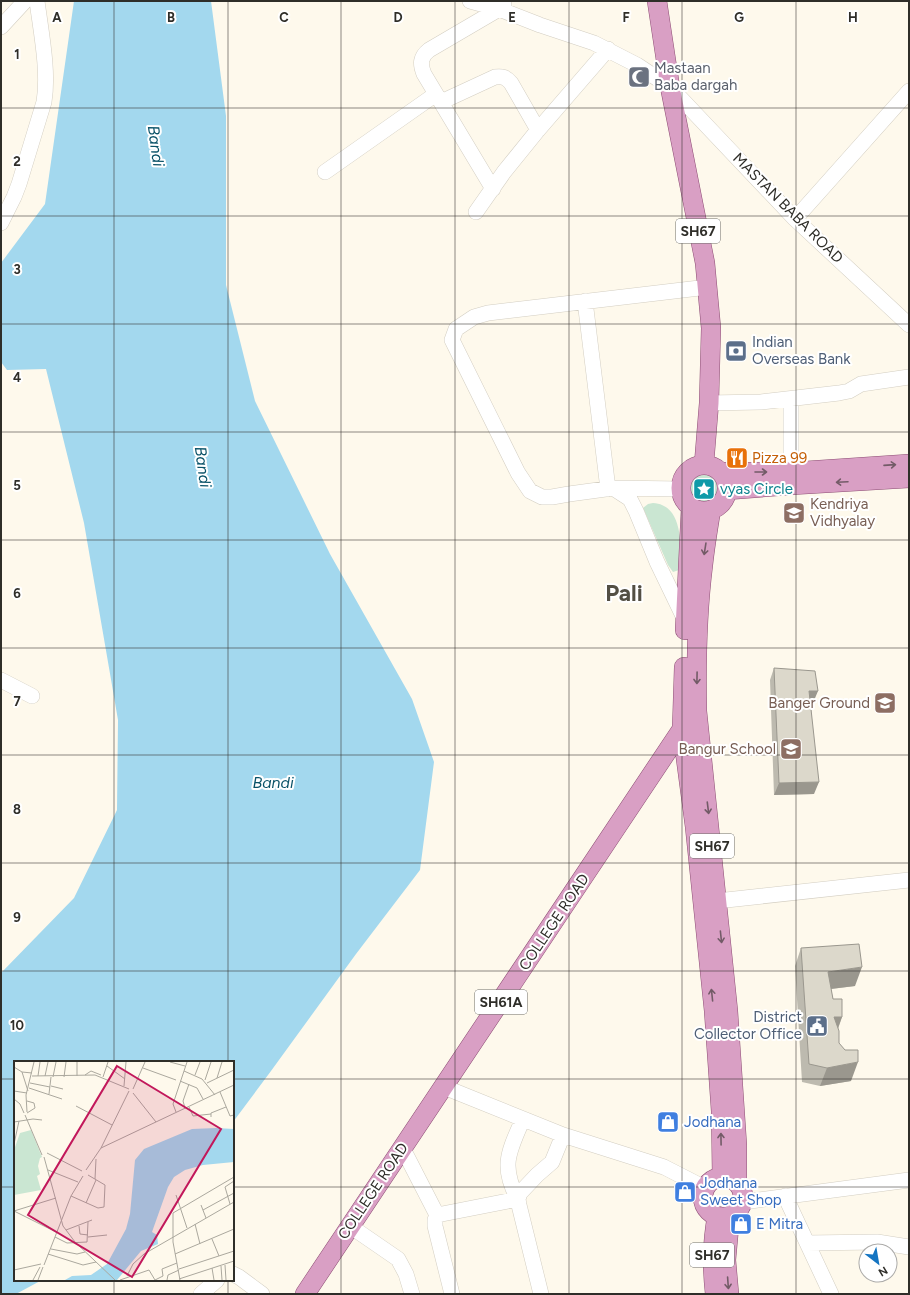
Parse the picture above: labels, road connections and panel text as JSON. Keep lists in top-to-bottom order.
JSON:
{
  "streets": {
    "main road": ["SH67", "COLLEGE ROAD", "SH61A"],
    "street": ["MASTAN BABA ROAD"]
  },
  "crossings": [
    ["MASTAN BABA ROAD", "SH67"],
    ["SH67", "COLLEGE ROAD"]
  ],
  "districts": ["Pali"],
  "water": ["Bandi"],
  "places": {
    "mosque": ["Mastaan Baba dargah"],
    "bank": ["Indian Overseas Bank"],
    "restaurant": ["Pizza 99"],
    "place": ["vyas Circle"],
    "school or university": ["Kendriya Vidhyalay", "Banger Ground", "Bangur School"],
    "public building": ["District Collector Office"],
    "shop": ["Jodhana", "Jodhana Sweet Shop", "E Mitra"]
  },
  "north": "bottom right",
  "grid": {
    "columns": [
      "A",
      "B",
      "C",
      "D",
      "E",
      "F",
      "G",
      "H"
    ],
    "rows": [
      "1",
      "2",
      "3",
      "4",
      "5",
      "6",
      "7",
      "8",
      "9",
      "10"
    ]
  }
}
